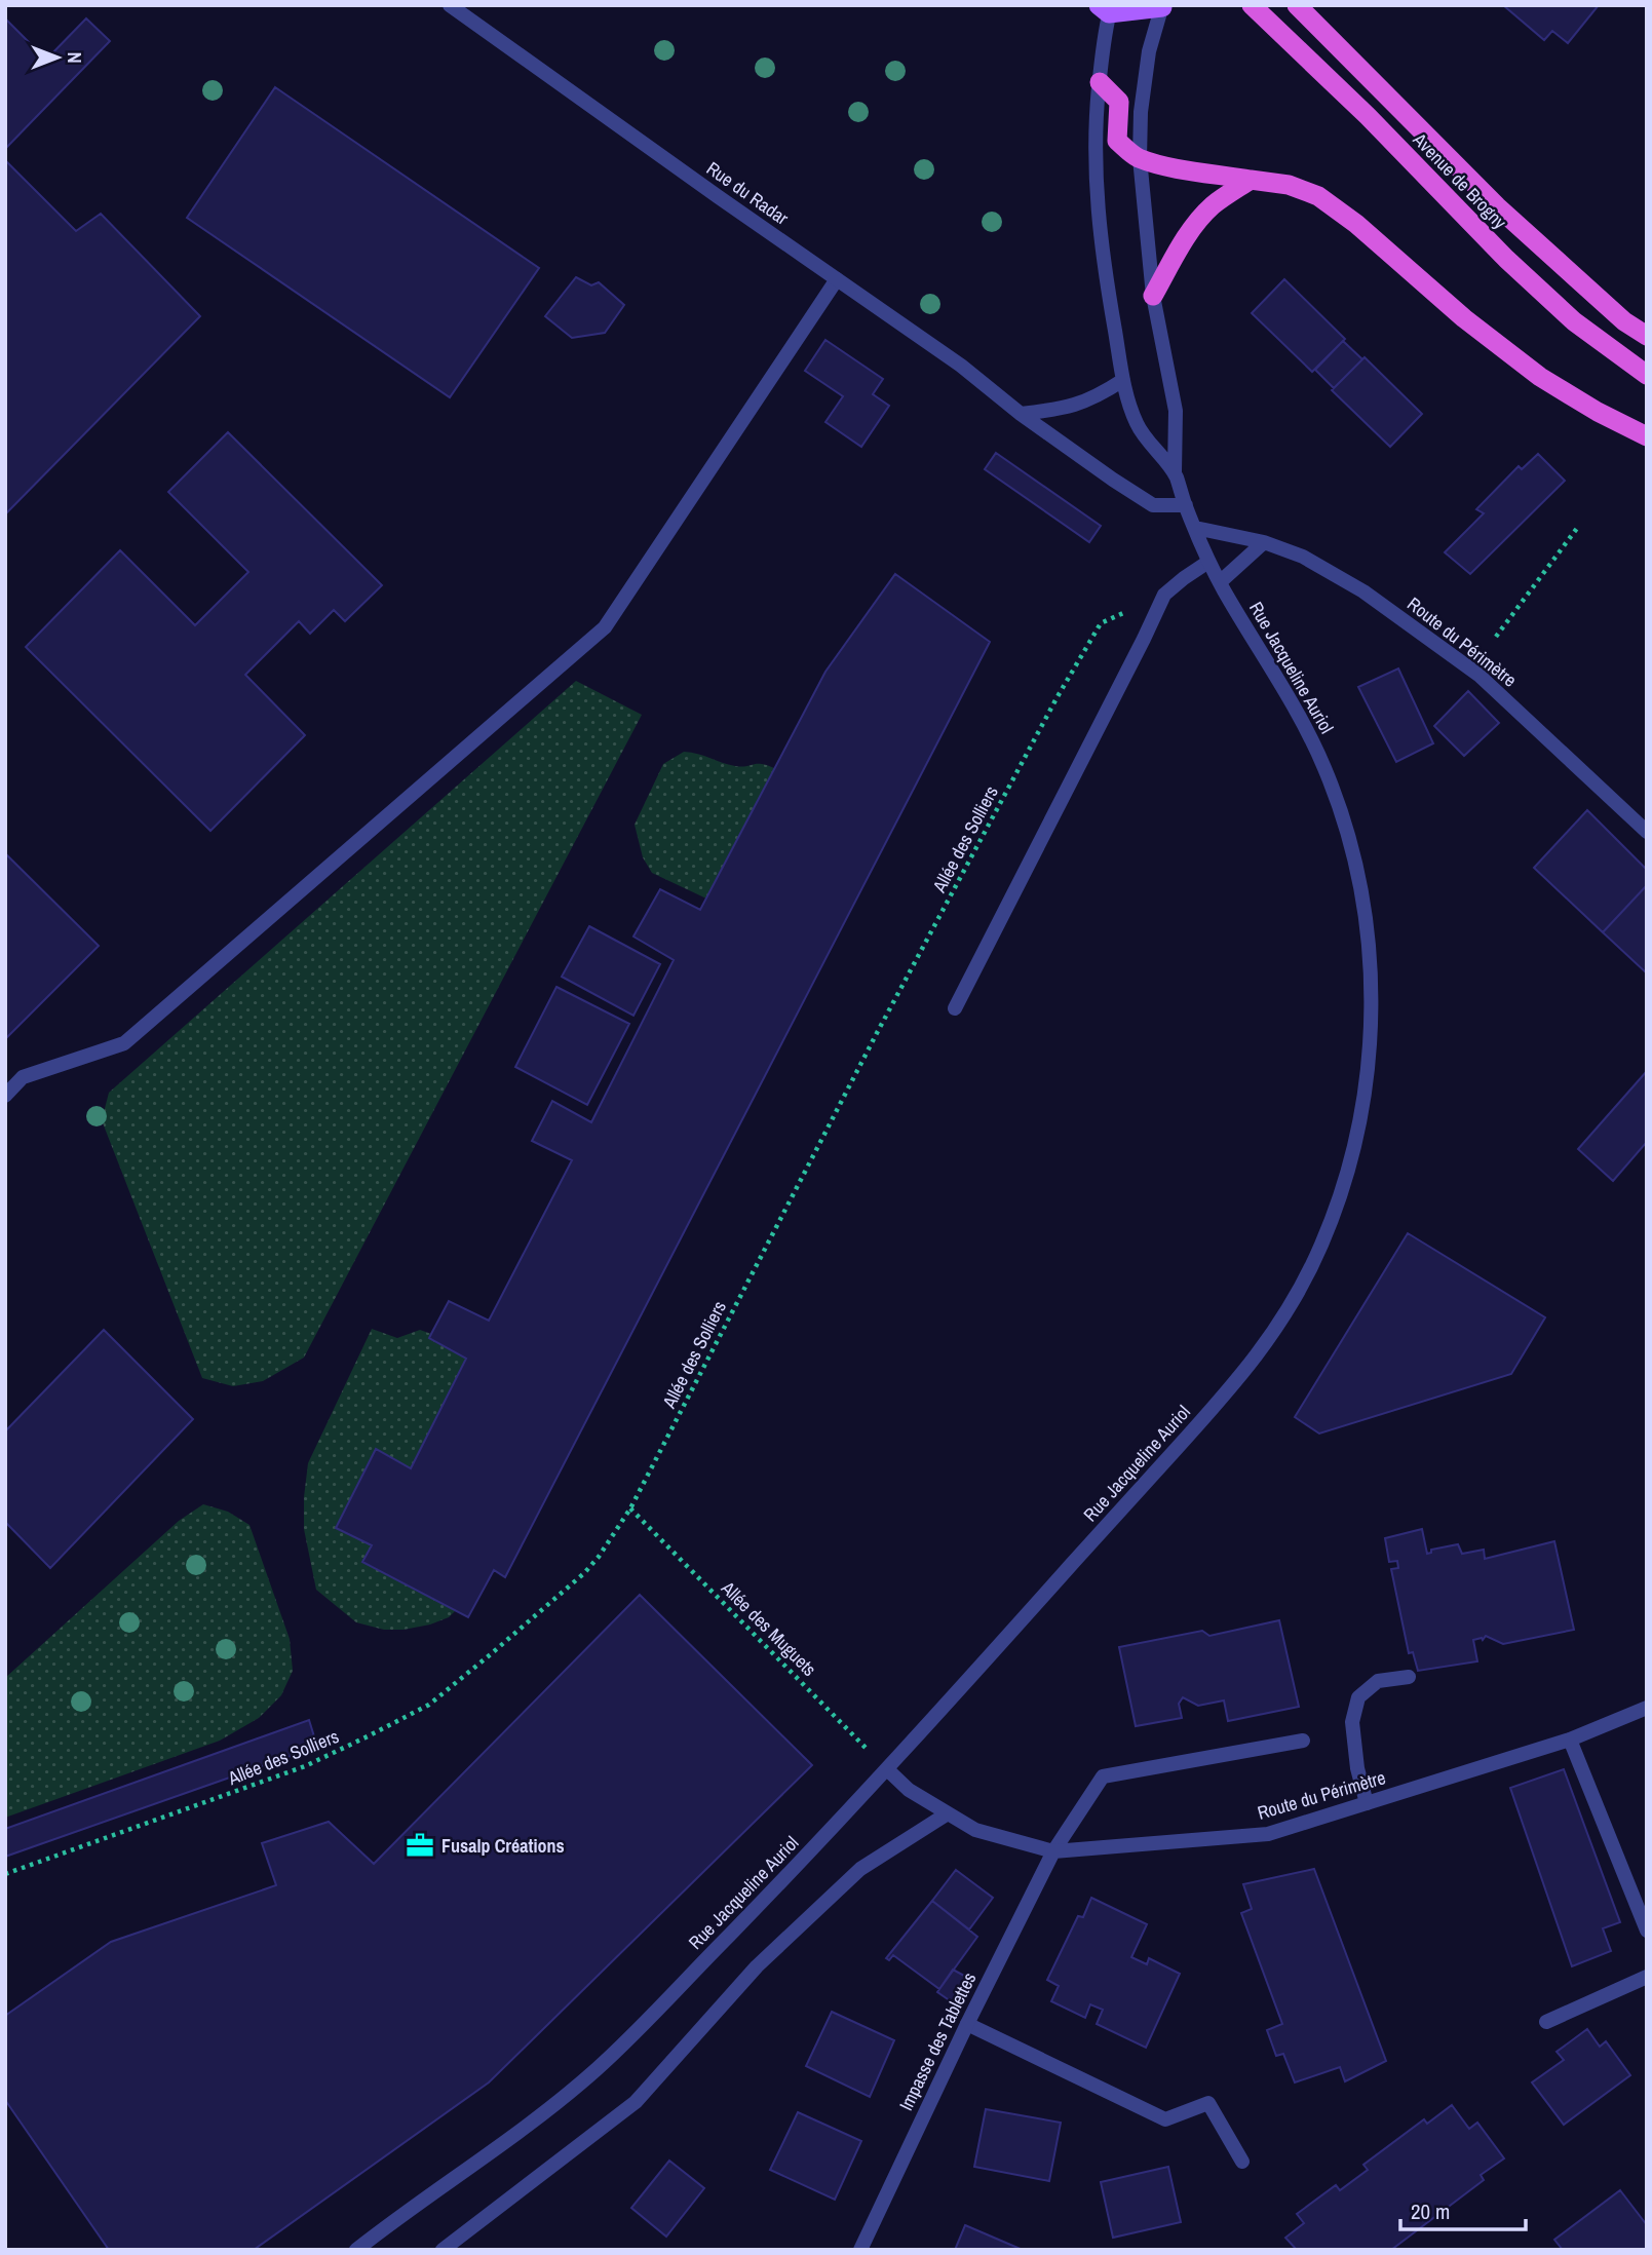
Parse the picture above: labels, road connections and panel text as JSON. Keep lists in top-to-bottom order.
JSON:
{
  "streets": {
    "highway": ["Avenue de Brogny"],
    "street": [
      "Rue du Radar",
      "Route du Périmètre",
      "Rue Jacqueline Auriol",
      "Impasse des Tablettes"
    ],
    "path": ["Allée des Solliers", "Allée des Muguets"]
  },
  "crossings": [
    ["Rue du Radar", "Rue Jacqueline Auriol"],
    ["Route du Périmètre", "Rue Jacqueline Auriol"],
    ["Route du Périmètre", "Allée des Muguets"],
    ["Route du Périmètre", "Impasse des Tablettes"],
    ["Rue Jacqueline Auriol", "Allée des Muguets"],
    ["Allée des Solliers", "Allée des Muguets"]
  ],
  "places": {
    "office": ["Fusalp Créations"]
  },
  "scale_bar": "20 m",
  "north": "right"
}
